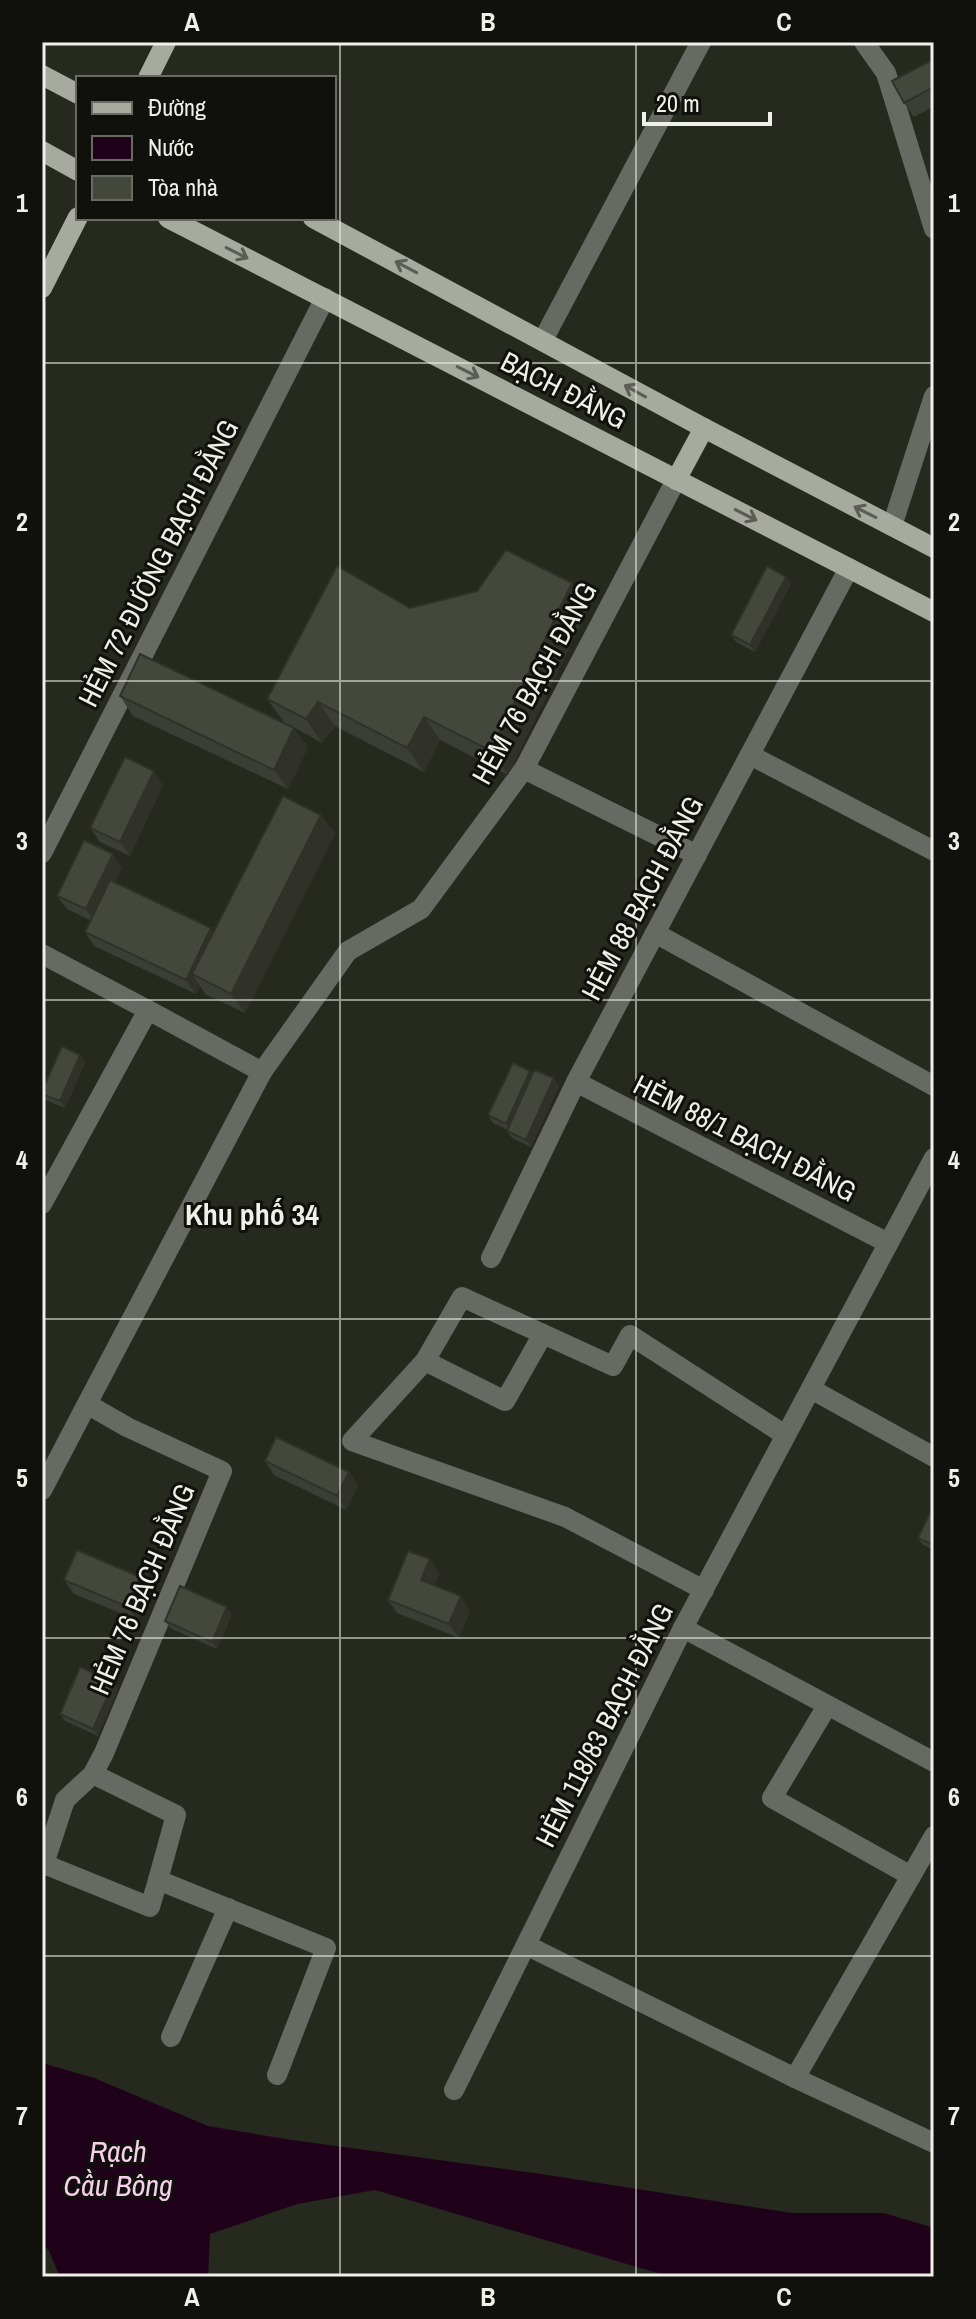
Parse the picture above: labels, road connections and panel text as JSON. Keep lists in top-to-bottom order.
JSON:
{
  "streets": {
    "main road": ["BẠCH ĐẰNG"],
    "street": [
      "HẺM 72 ĐƯỜNG BẠCH ĐẰNG",
      "HẺM 76 BẠCH ĐẰNG",
      "HẺM 88 BẠCH ĐẰNG",
      "HẺM 88/1 BẠCH ĐẰNG",
      "HẺM 118/83 BẠCH ĐẰNG"
    ]
  },
  "crossings": [
    ["BẠCH ĐẰNG", "HẺM 72 ĐƯỜNG BẠCH ĐẰNG"],
    ["BẠCH ĐẰNG", "HẺM 76 BẠCH ĐẰNG"],
    ["BẠCH ĐẰNG", "HẺM 88 BẠCH ĐẰNG"],
    ["HẺM 88 BẠCH ĐẰNG", "HẺM 88/1 BẠCH ĐẰNG"],
    ["HẺM 88/1 BẠCH ĐẰNG", "HẺM 118/83 BẠCH ĐẰNG"]
  ],
  "districts": ["Khu phố 34"],
  "water": ["Rạch Cầu Bông"],
  "legend": ["Đường", "Nước", "Tòa nhà"],
  "scale_bar": "20 m",
  "grid": {
    "columns": ["A", "B", "C"],
    "rows": [
      "1",
      "2",
      "3",
      "4",
      "5",
      "6",
      "7"
    ]
  }
}
